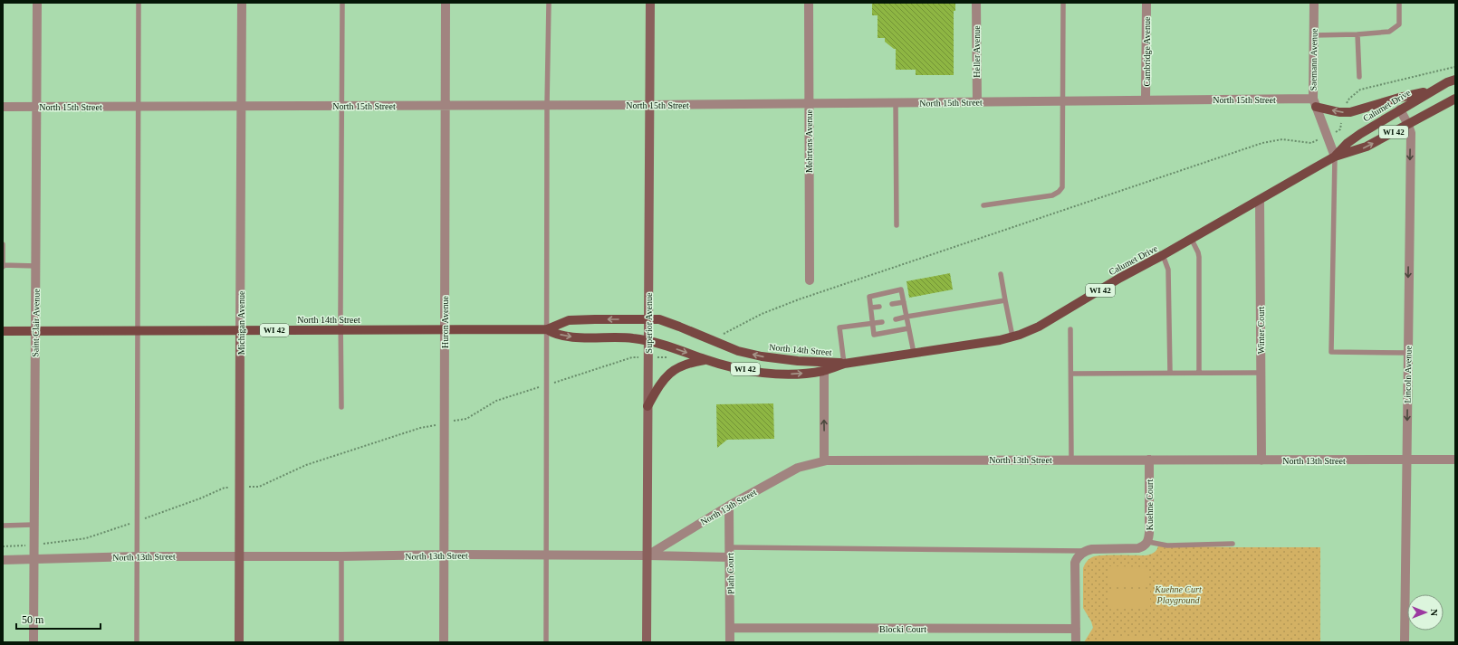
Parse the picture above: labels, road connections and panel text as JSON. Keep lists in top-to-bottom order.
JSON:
{
  "streets": {
    "main road": ["Calumet Drive", "WI 42", "North 14th Street"],
    "street": [
      "Heller Avenue",
      "Cambridge Avenue",
      "Saemann Avenue",
      "North 15th Street",
      "Mehrtens Avenue",
      "Huron Avenue",
      "Saint Clair Avenue",
      "Michigan Avenue",
      "Superior Avenue",
      "Winter Court",
      "Lincoln Avenue",
      "North 13th Street",
      "Kuehne Court",
      "Plath Court",
      "Blocki Court"
    ]
  },
  "crossings": [
    ["Heller Avenue", "North 15th Street"],
    ["Cambridge Avenue", "North 15th Street"],
    ["Saemann Avenue", "North 15th Street"],
    ["Saemann Avenue", "Calumet Drive"],
    ["North 15th Street", "Mehrtens Avenue"],
    ["North 15th Street", "Huron Avenue"],
    ["North 15th Street", "Saint Clair Avenue"],
    ["North 15th Street", "Michigan Avenue"],
    ["North 15th Street", "Superior Avenue"],
    ["Calumet Drive", "North 14th Street"],
    ["Calumet Drive", "Winter Court"],
    ["Calumet Drive", "Lincoln Avenue"],
    ["North 14th Street", "Huron Avenue"],
    ["North 14th Street", "Saint Clair Avenue"],
    ["North 14th Street", "Michigan Avenue"],
    ["North 14th Street", "Superior Avenue"],
    ["Huron Avenue", "North 13th Street"],
    ["Saint Clair Avenue", "North 13th Street"],
    ["Michigan Avenue", "North 13th Street"],
    ["Superior Avenue", "North 13th Street"],
    ["Winter Court", "North 13th Street"],
    ["Lincoln Avenue", "North 13th Street"],
    ["North 13th Street", "Kuehne Court"],
    ["North 13th Street", "Plath Court"],
    ["Plath Court", "Blocki Court"]
  ],
  "one_way": ["Lincoln Avenue"],
  "parks": ["Kuehne Curt Playground"],
  "scale_bar": "50 m",
  "north": "right"
}
